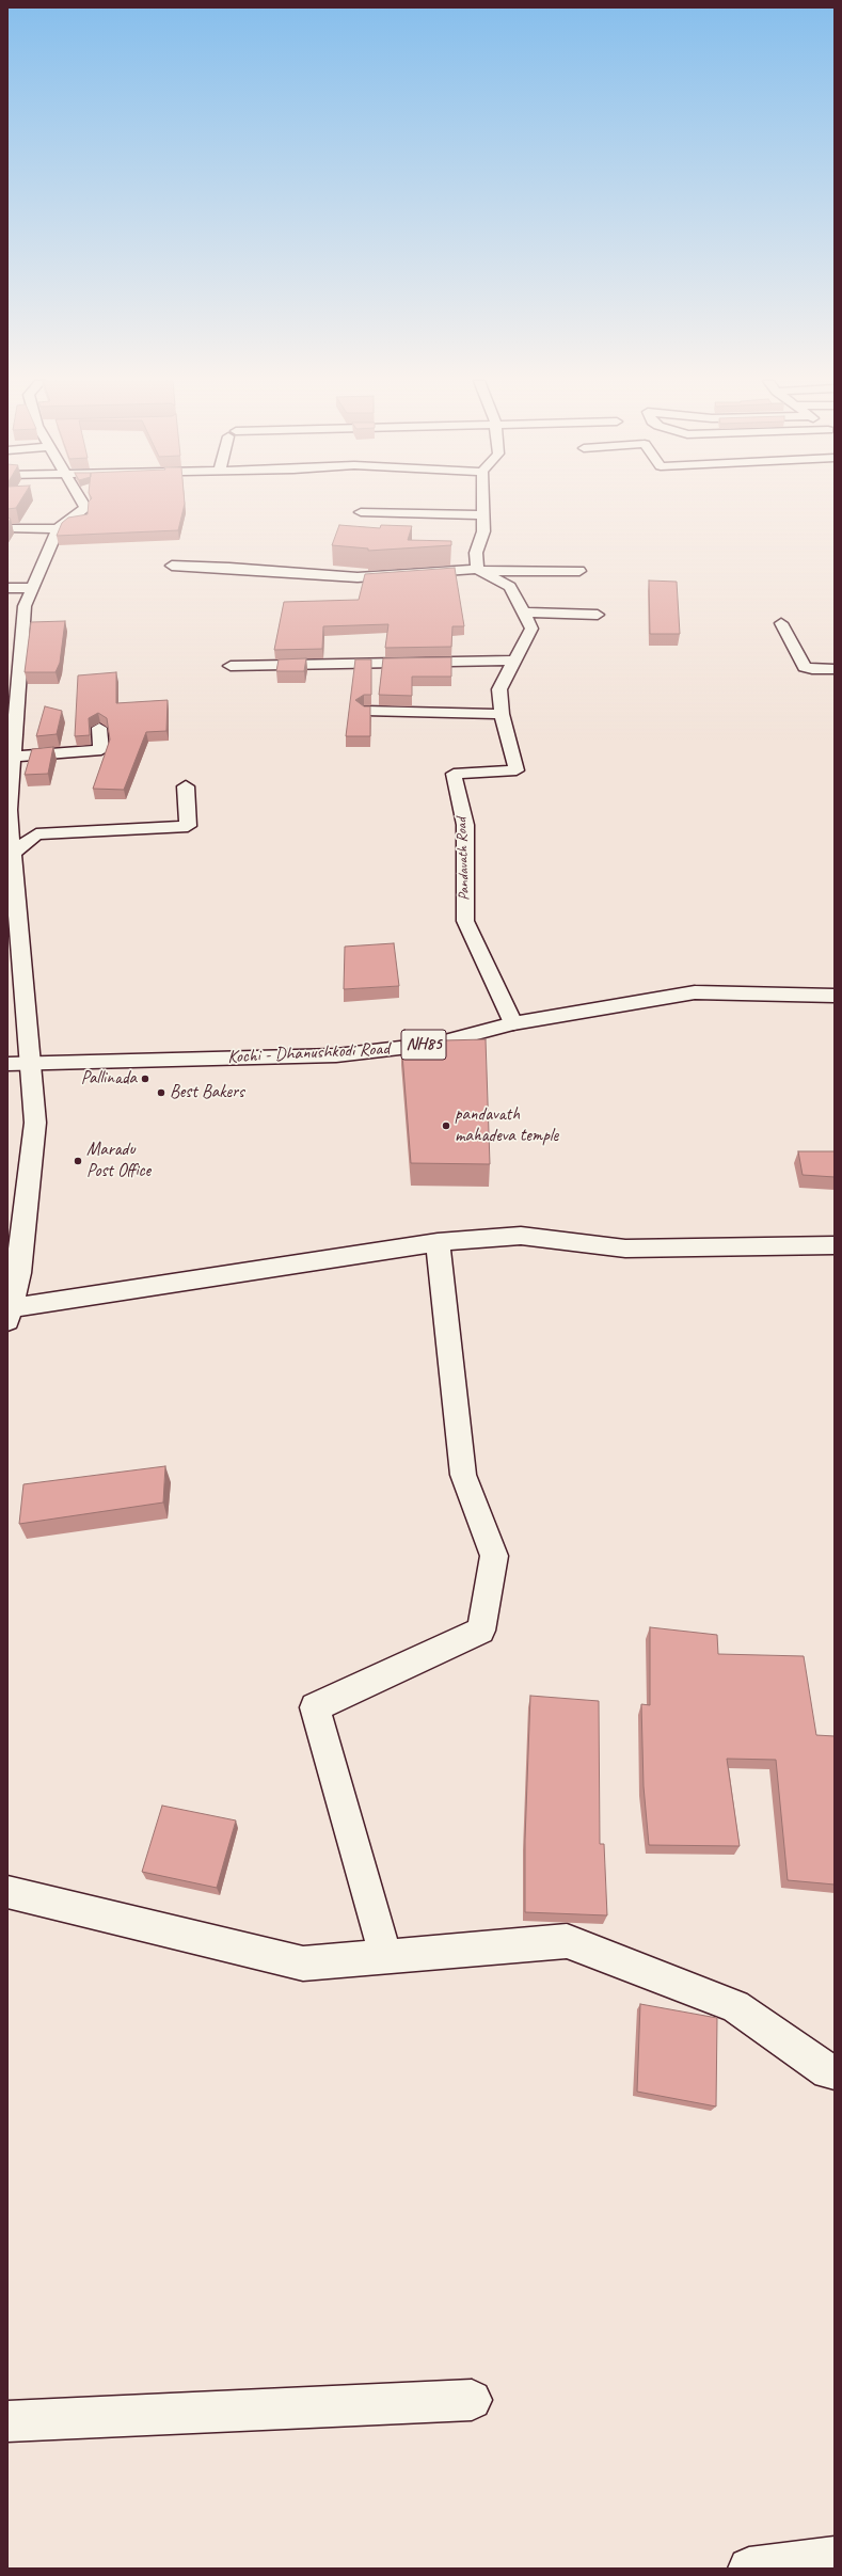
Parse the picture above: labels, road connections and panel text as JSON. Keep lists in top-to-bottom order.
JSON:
{
  "streets": {
    "main road": ["Pandavath Road", "NH85", "Kochi - Dhanushkodi Road"]
  },
  "crossings": [
    ["Pandavath Road", "Kochi - Dhanushkodi Road"]
  ],
  "places": [
    "Pallinada",
    "Best Bakers",
    "pandavath mahadeva temple",
    "Maradu Post Office"
  ]
}
